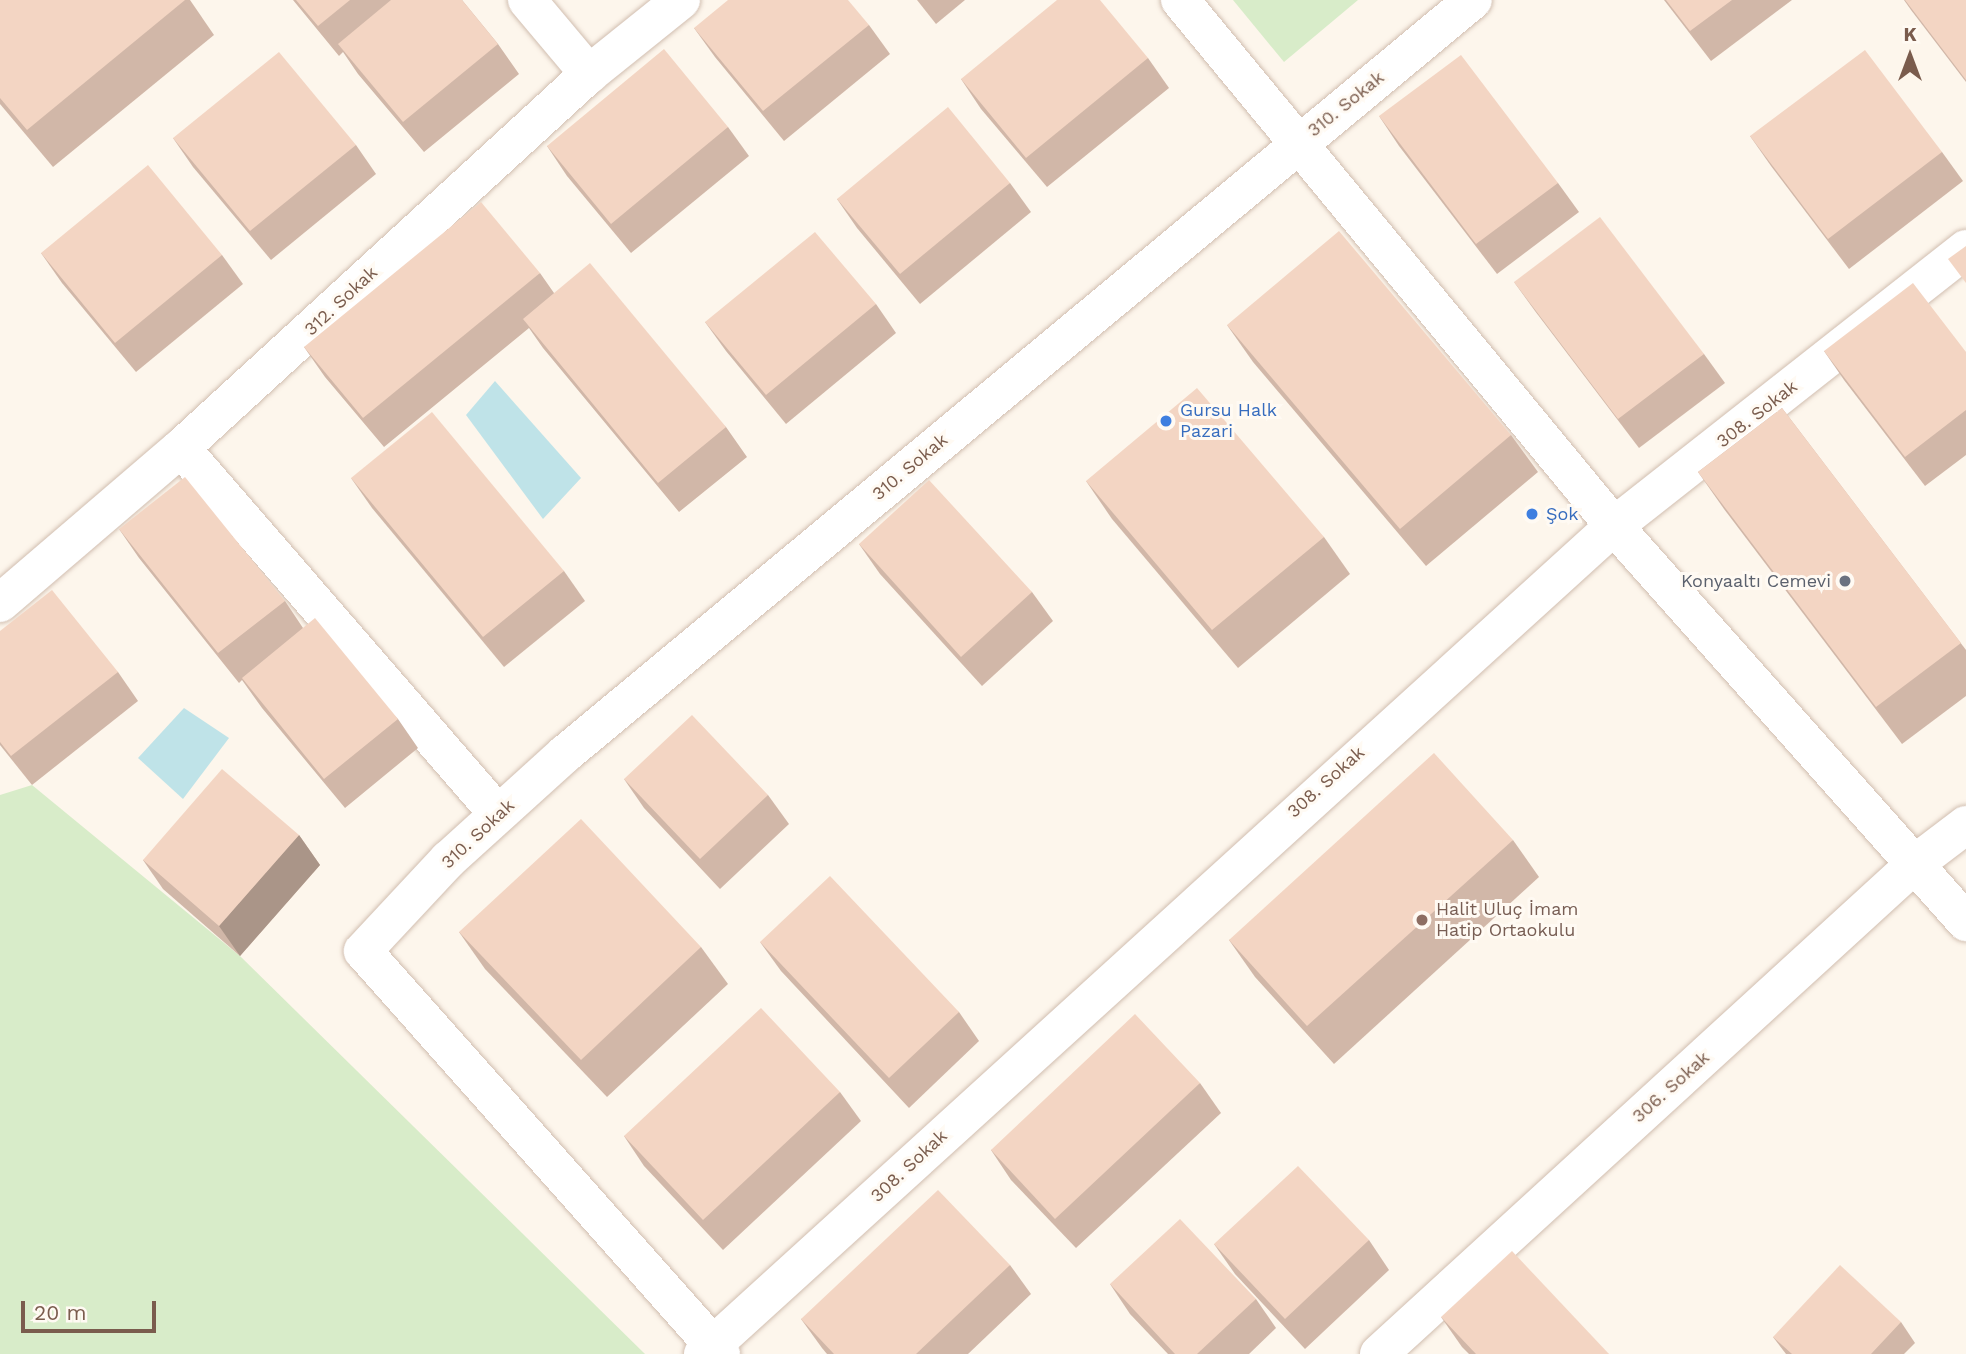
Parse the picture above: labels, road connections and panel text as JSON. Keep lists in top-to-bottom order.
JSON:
{
  "streets": {
    "street": [
      "310. Sokak",
      "312. Sokak",
      "308. Sokak",
      "306. Sokak"
    ]
  },
  "crossings": [
    ["310. Sokak", "308. Sokak"]
  ],
  "places": [
    "Gursu Halk Pazari",
    "Şok",
    "Konyaaltı Cemevi",
    "Halit Uluç İmam Hatip Ortaokulu"
  ],
  "scale_bar": "20 m",
  "north": "top"
}
